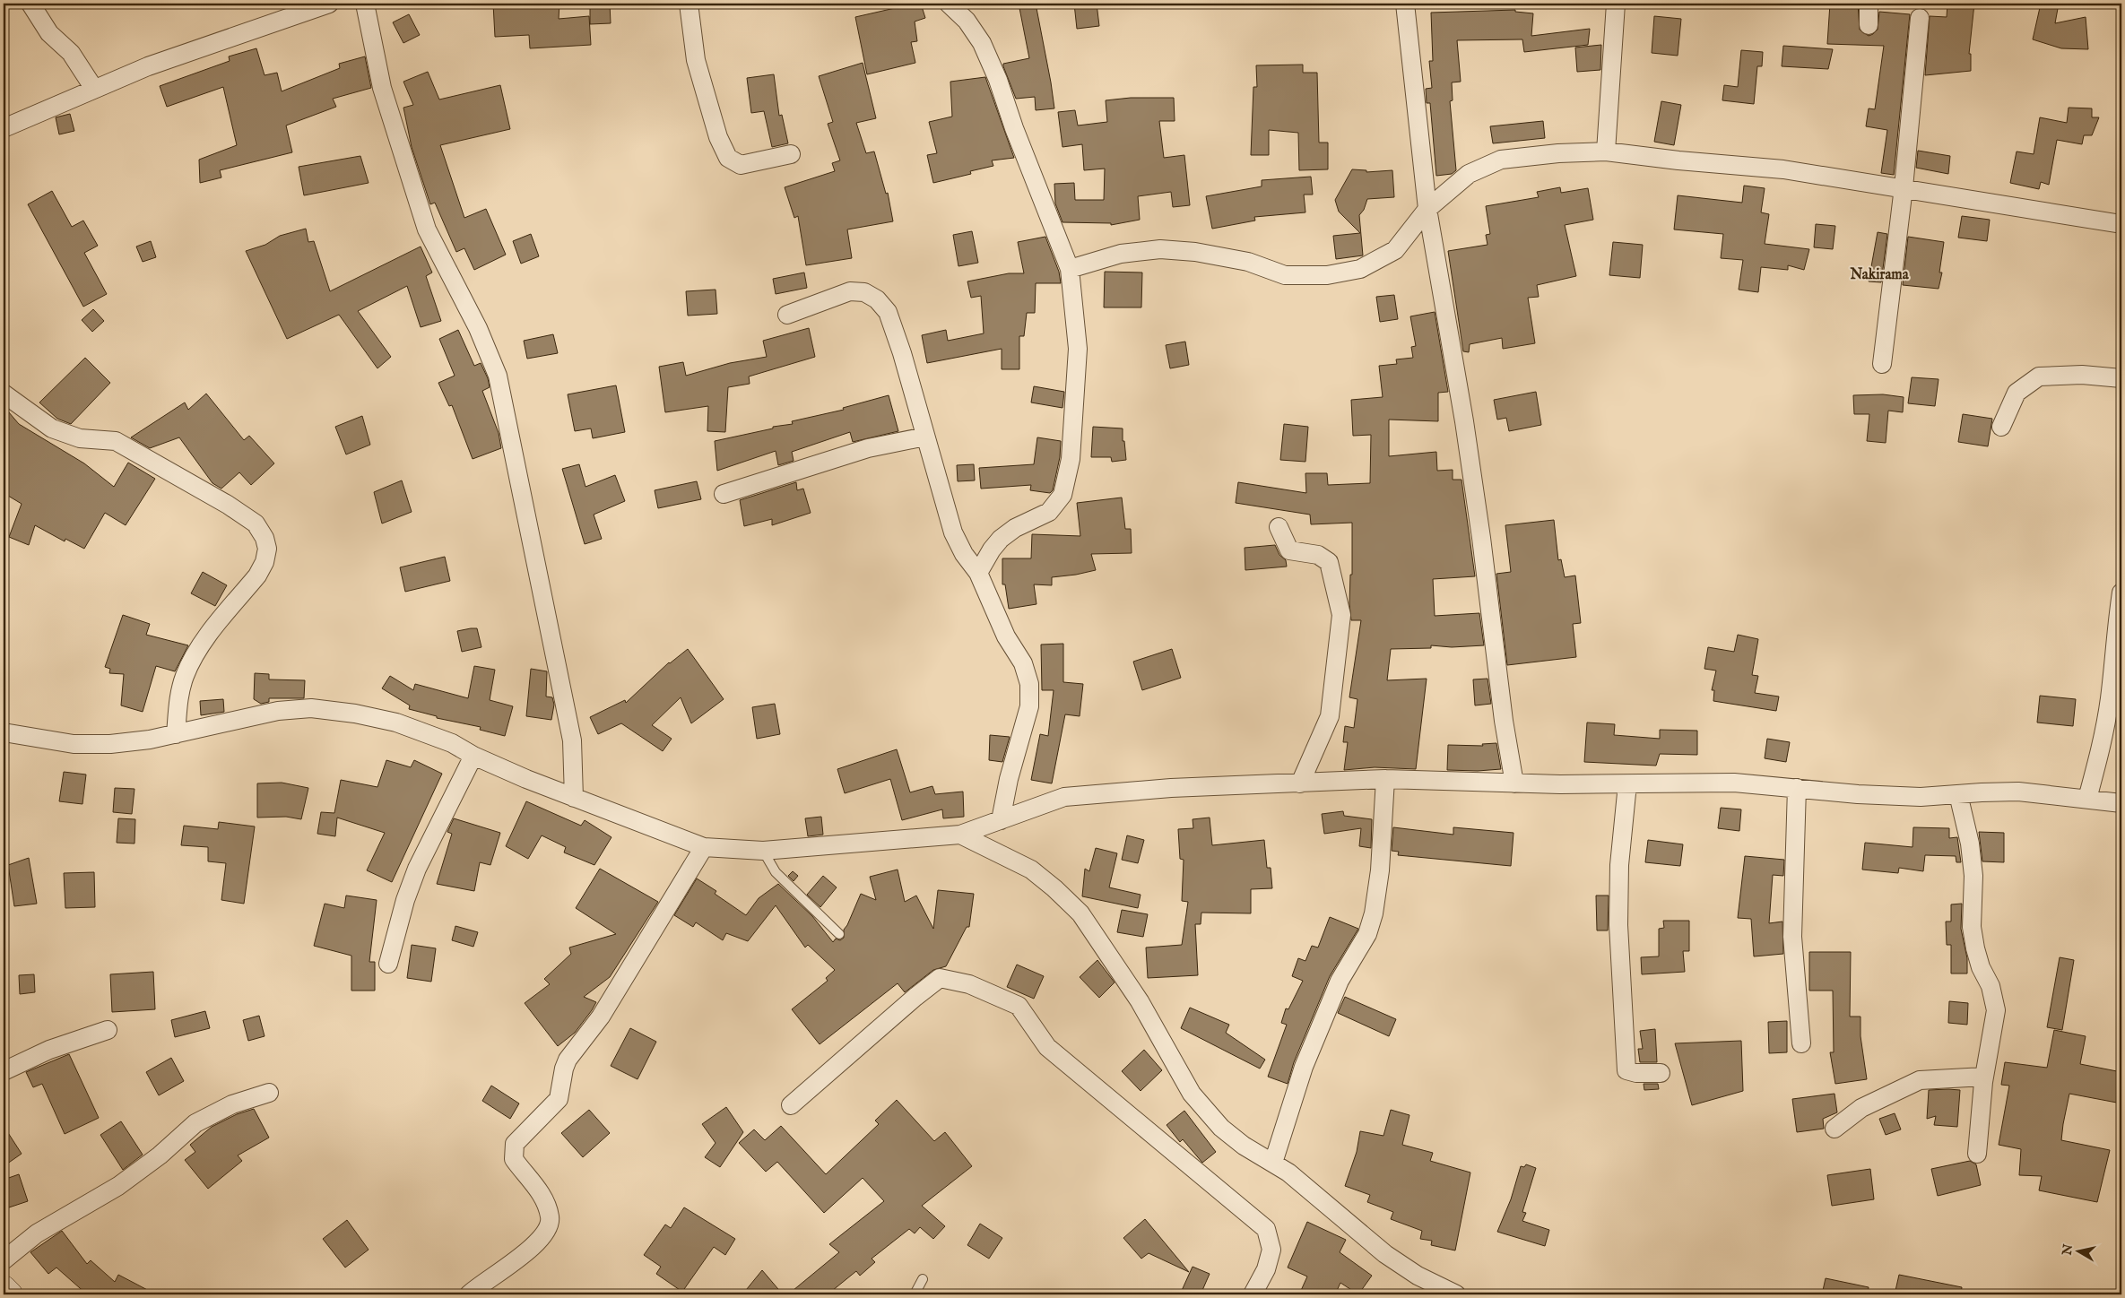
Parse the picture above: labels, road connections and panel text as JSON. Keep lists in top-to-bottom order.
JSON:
{
  "districts": ["Nakirama"],
  "north": "left"
}
